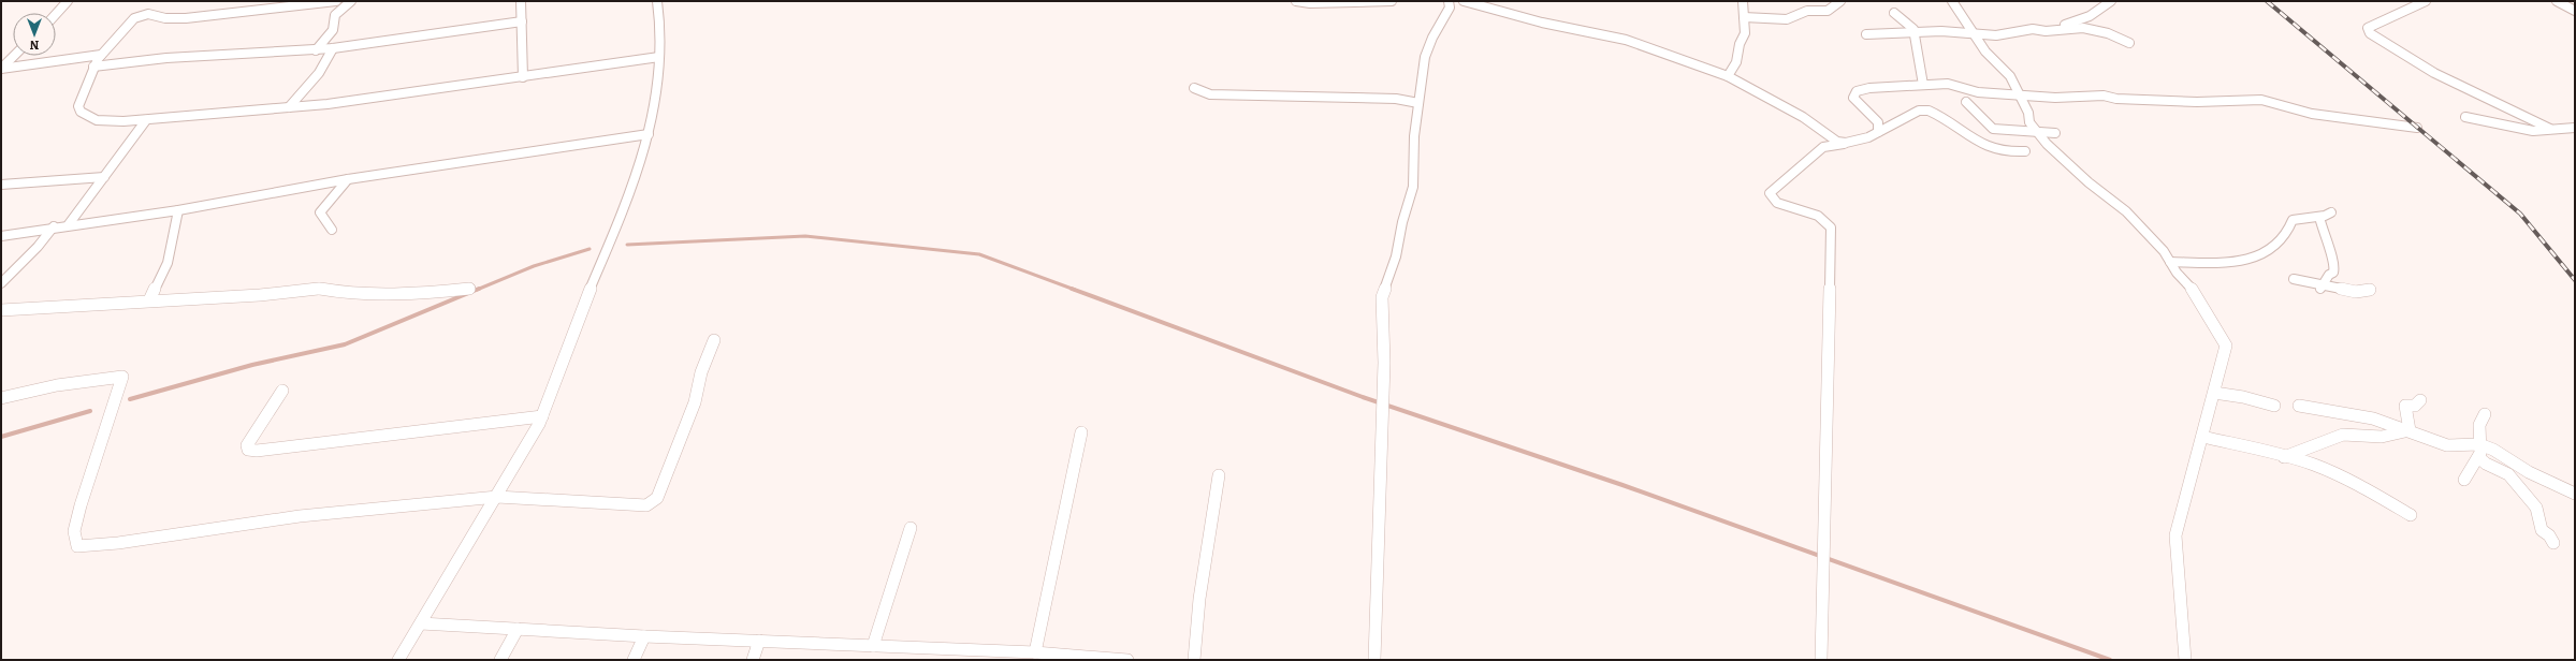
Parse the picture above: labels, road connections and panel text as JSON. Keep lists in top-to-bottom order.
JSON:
{
  "north": "bottom"
}
